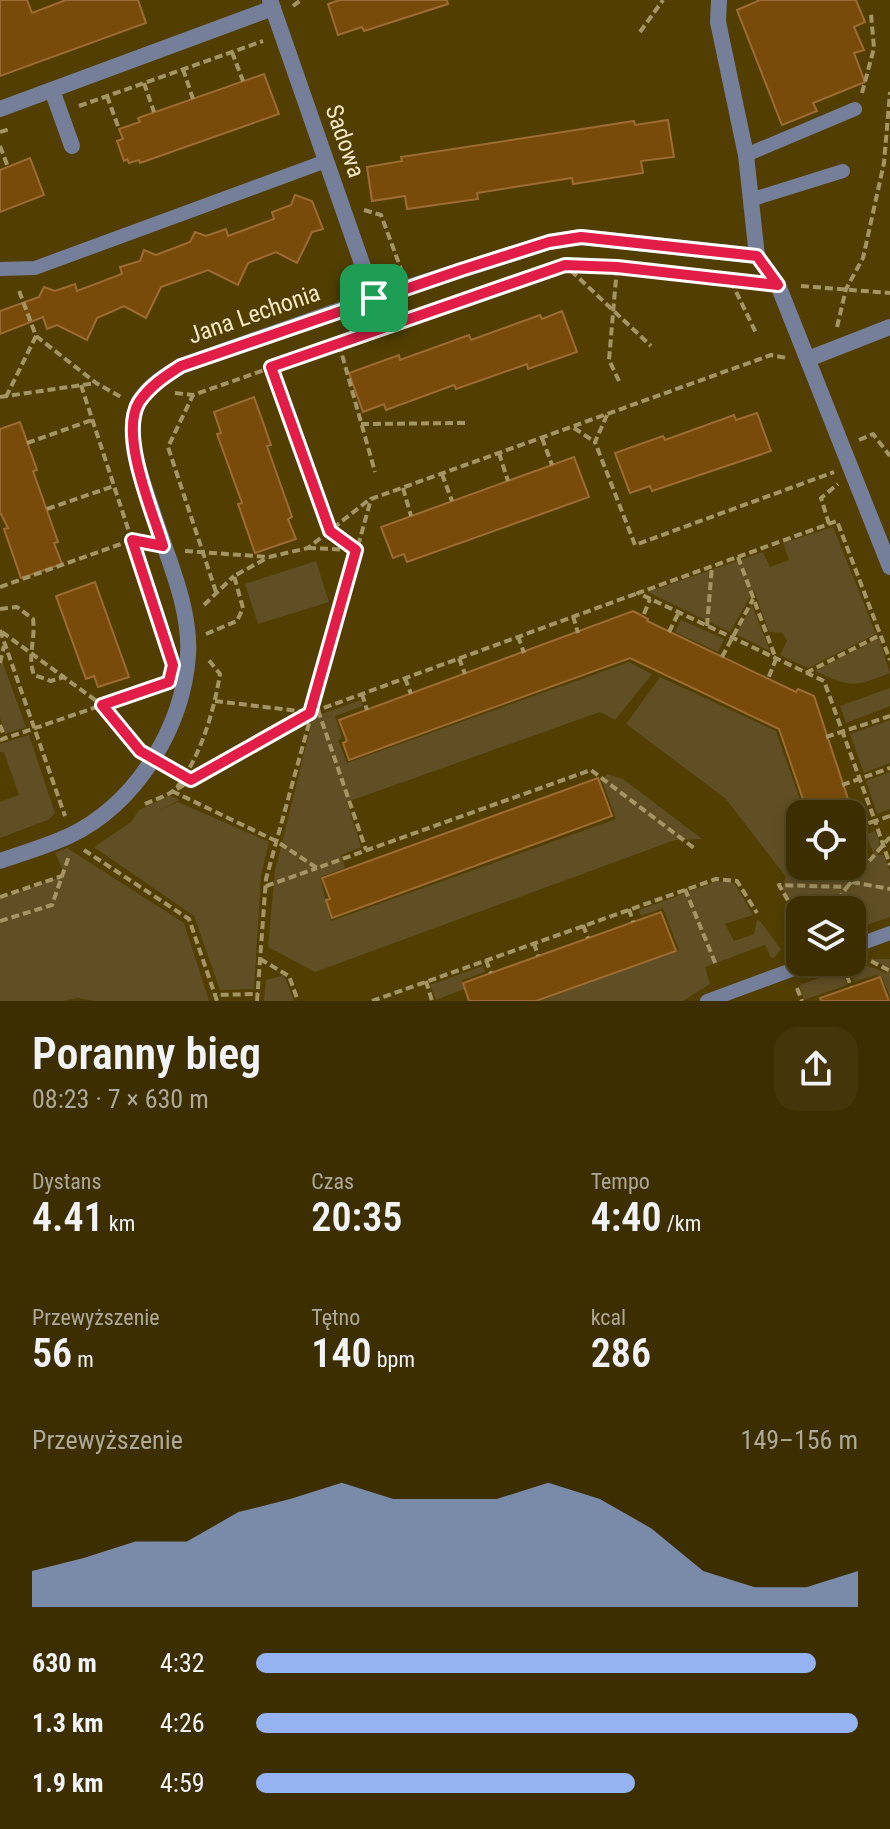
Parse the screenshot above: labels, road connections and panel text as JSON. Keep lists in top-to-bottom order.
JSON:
{
  "streets": {
    "street": ["Sadowa", "Jana Lechonia"]
  },
  "crossings": [
    ["Sadowa", "Jana Lechonia"]
  ],
  "page": {
    "heading": ["Poranny bieg", "08:23 · 7 × 630 m"],
    "stats": [
      ["Dystans", "4.41 km"],
      ["Czas", "20:35"],
      ["Tempo", "4:40 /km"],
      ["Przewyższenie", "56 m"],
      ["Tętno", "140 bpm"],
      ["kcal", "286"]
    ],
    "chart": ["Przewyższenie", "149–156 m"],
    "list": [
      {
        "name": "630 m",
        "note": "4:32"
      },
      {
        "name": "1.3 km",
        "note": "4:26"
      },
      {
        "name": "1.9 km",
        "note": "4:59"
      }
    ]
  }
}
